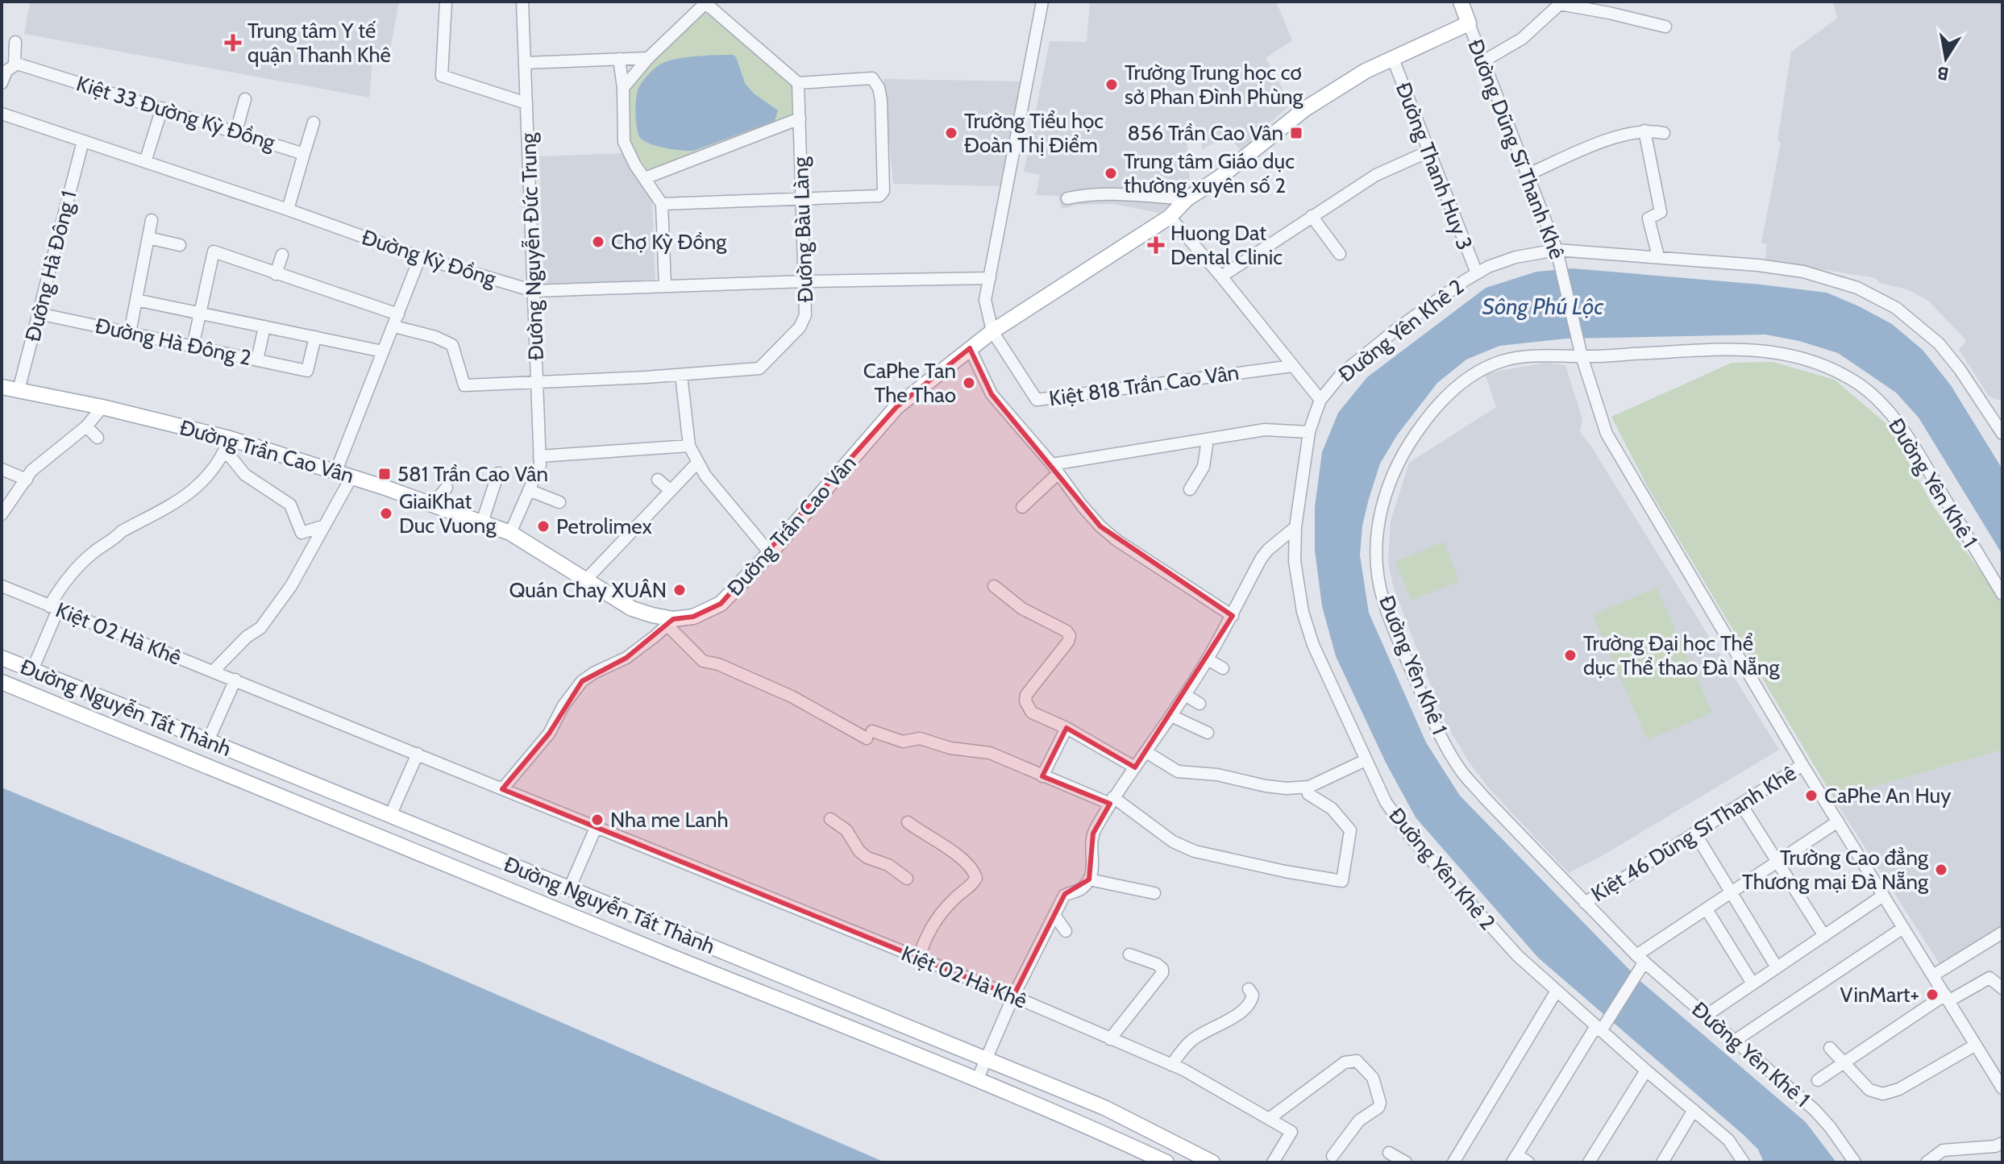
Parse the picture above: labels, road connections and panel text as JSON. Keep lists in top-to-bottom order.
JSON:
{
  "streets": {
    "main road": ["Đường Trần Cao Vân", "Đường Nguyễn Tất Thành"],
    "street": [
      "Kiệt 33 Đường Kỳ Đồng",
      "Đường Dũng Sĩ Thanh Khê",
      "Đường Thanh Huy 3",
      "Đường Bàu Làng",
      "Đường Nguyễn Đức Trung",
      "Đường Kỳ Đồng",
      "Đường Hà Đông 1",
      "Đường Yên Khê 2",
      "Đường Hà Đông 2",
      "Kiệt 818 Trần Cao Vân",
      "Đường Yên Khê 1",
      "Kiệt 02 Hà Khê",
      "Kiệt 46 Dũng Sĩ Thanh Khê"
    ]
  },
  "crossings": [
    ["Đường Dũng Sĩ Thanh Khê", "Đường Yên Khê 2"],
    ["Đường Dũng Sĩ Thanh Khê", "Đường Trần Cao Vân"],
    ["Đường Dũng Sĩ Thanh Khê", "Đường Yên Khê 1"],
    ["Đường Dũng Sĩ Thanh Khê", "Kiệt 46 Dũng Sĩ Thanh Khê"],
    ["Đường Thanh Huy 3", "Đường Yên Khê 2"],
    ["Đường Thanh Huy 3", "Đường Trần Cao Vân"],
    ["Đường Bàu Làng", "Đường Nguyễn Đức Trung"],
    ["Đường Bàu Làng", "Đường Kỳ Đồng"],
    ["Đường Nguyễn Đức Trung", "Đường Kỳ Đồng"],
    ["Đường Nguyễn Đức Trung", "Đường Trần Cao Vân"],
    ["Đường Kỳ Đồng", "Đường Hà Đông 1"],
    ["Đường Hà Đông 1", "Đường Hà Đông 2"],
    ["Đường Hà Đông 1", "Đường Trần Cao Vân"],
    ["Kiệt 818 Trần Cao Vân", "Đường Trần Cao Vân"],
    ["Đường Yên Khê 1", "Kiệt 46 Dũng Sĩ Thanh Khê"]
  ],
  "water": ["Sông Phú Lộc"],
  "places": {
    "health": ["Trung tâm Y tế quận Thanh Khê", "Huong Dat Dental Clinic"],
    "other": [
      "Trường Trung học cơ sở Phan Đình Phùng",
      "Trường Tiểu học Đoàn Thị Điểm",
      "Trung tâm Giáo dục thường xuyên số 2",
      "Chợ Kỳ Đồng",
      "CaPhe Tan The Thao",
      "GiaiKhat Duc Vuong",
      "Petrolimex",
      "Quán Chay XUÂN",
      "Trường Đại học Thể dục Thể thao Đà Nẵng",
      "CaPhe An Huy",
      "Nha me Lanh",
      "Trường Cao đẳng Thương mại Đà Nẵng",
      "VinMart+"
    ],
    "transit": ["856 Trần Cao Vân", "581 Trần Cao Vân"]
  },
  "north": "bottom"
}
